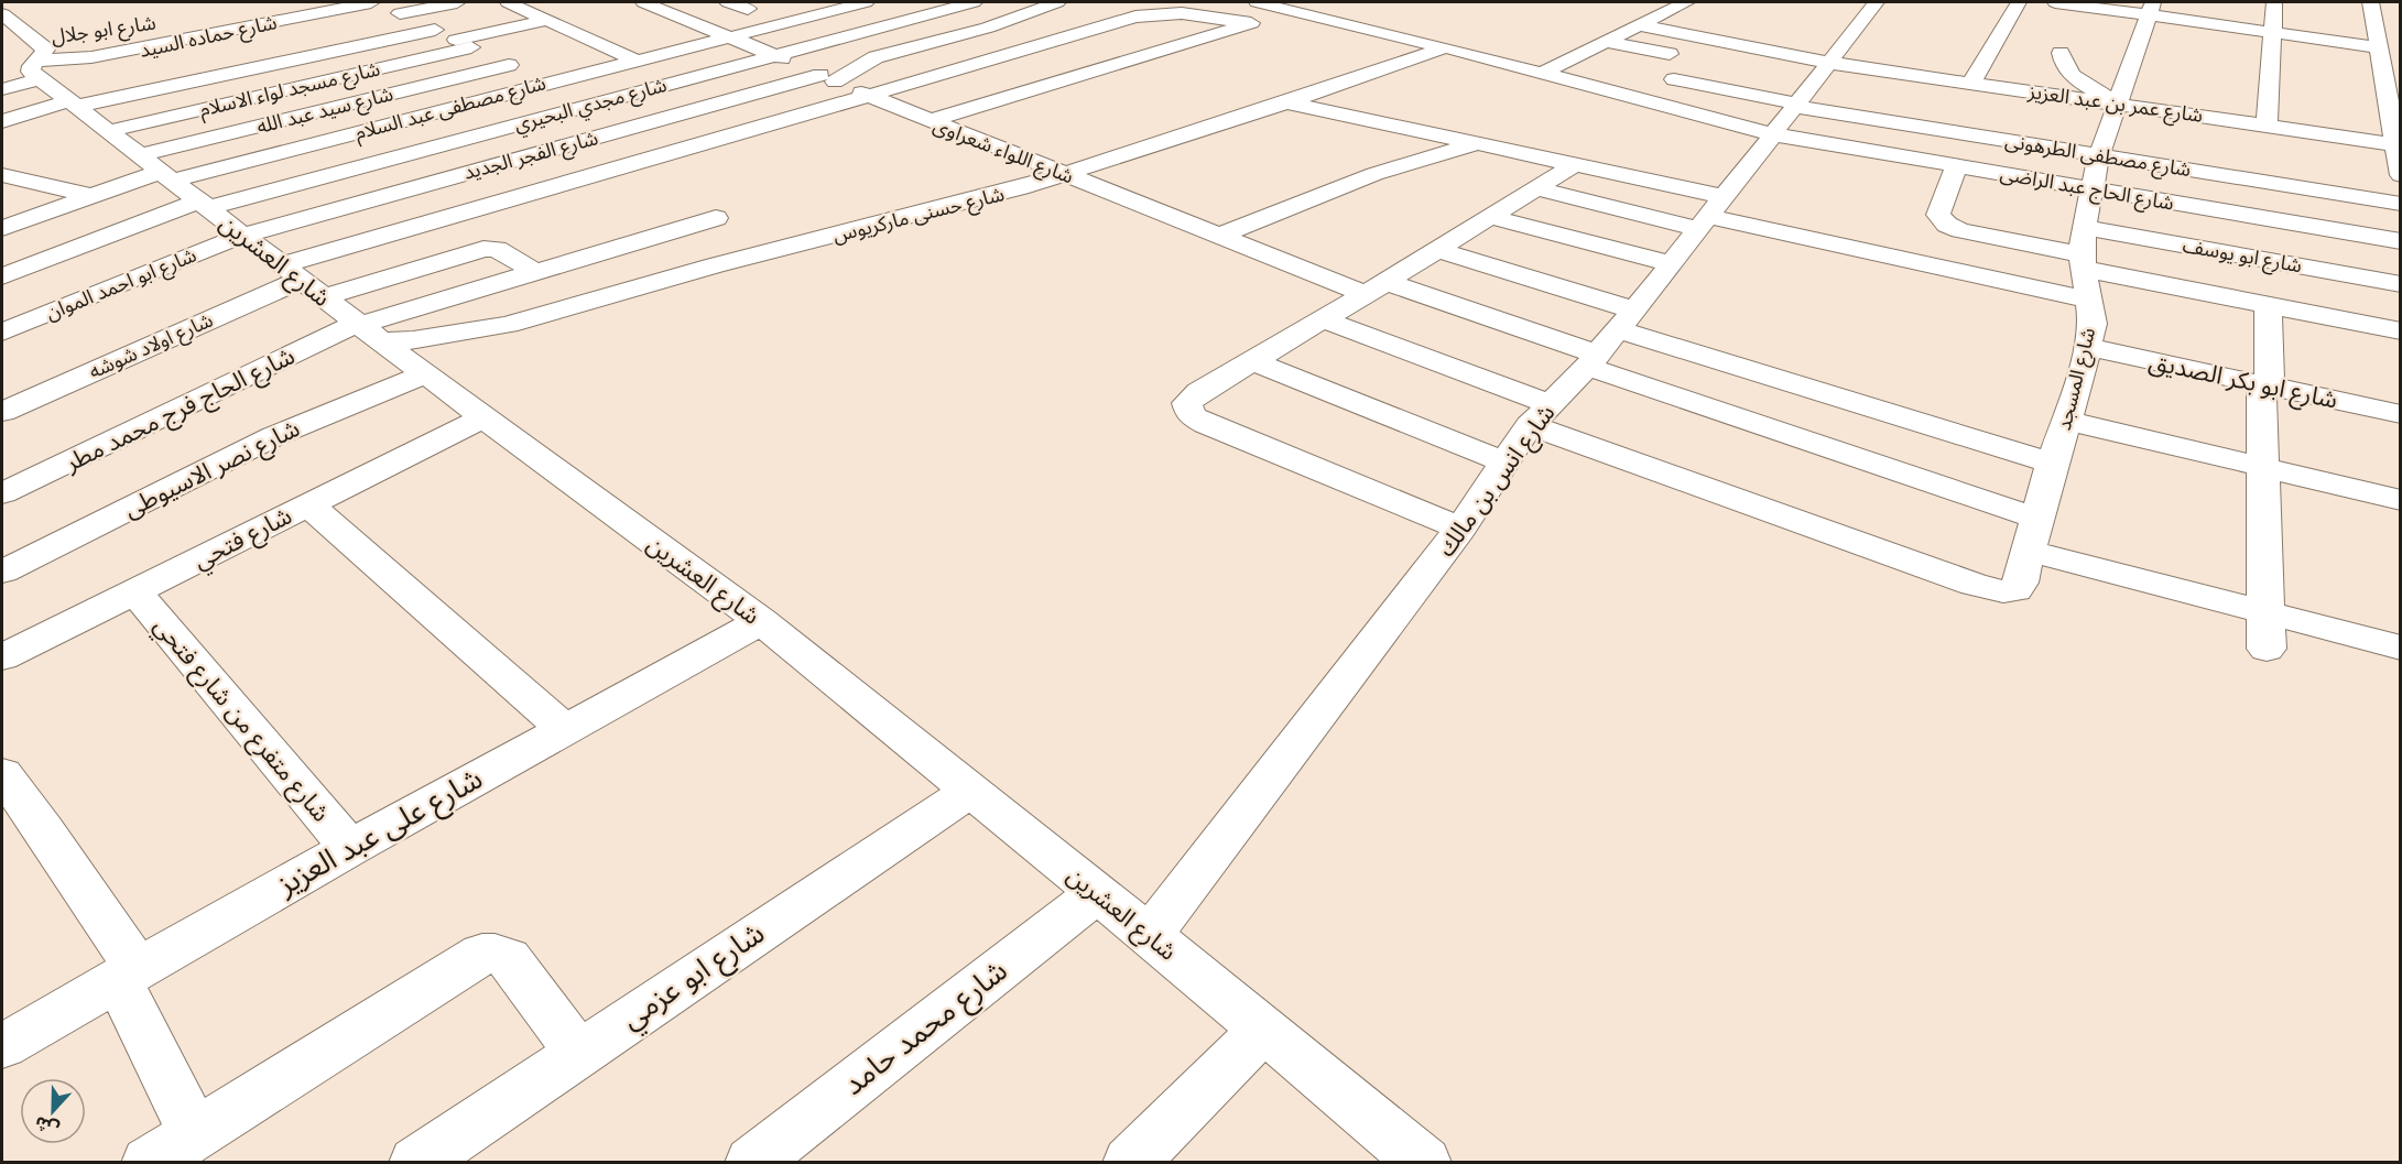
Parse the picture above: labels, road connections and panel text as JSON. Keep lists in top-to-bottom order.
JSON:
{
  "streets": {
    "street": [
      "شارع ابو جلال",
      "شارع مسجد لواء الاسلام",
      "شارع عمر بن عبد العزيز",
      "شارع مجدي البحيري",
      "شارع مصطفى عبد السلام",
      "شارع سيد عبد الله",
      "شارع اللواء شعراوى",
      "شارع الفجر الجديد",
      "شارع مصطفى الطرهونى",
      "شارع الحاج عبد الراضى",
      "شارع حسنى ماركريوس",
      "شارع ابو يوسف",
      "شارع العشرين",
      "شارع ابو احمد الموان",
      "شارع اولاد شوشه",
      "شارع المسجد",
      "شارع ابو بكر الصديق",
      "شارع الحاج فرج محمد مطر",
      "شارع نصر الاسيوطى",
      "شارع انس بن مالك",
      "شارع فتحي",
      "شارع متفرع من شارع فتحي",
      "شارع على عبد العزيز",
      "شارع ابو عزمي",
      "شارع محمد حامد"
    ]
  },
  "crossings": [
    ["شارع ابو جلال", "شارع العشرين"],
    ["شارع مسجد لواء الاسلام", "شارع العشرين"],
    ["شارع عمر بن عبد العزيز", "شارع مصطفى الطرهونى"],
    ["شارع عمر بن عبد العزيز", "شارع المسجد"],
    ["شارع عمر بن عبد العزيز", "شارع انس بن مالك"],
    ["شارع مجدي البحيري", "شارع مصطفى عبد السلام"],
    ["شارع مجدي البحيري", "شارع سيد عبد الله"],
    ["شارع مجدي البحيري", "شارع اللواء شعراوى"],
    ["شارع مجدي البحيري", "شارع العشرين"],
    ["شارع مصطفى عبد السلام", "شارع سيد عبد الله"],
    ["شارع مصطفى عبد السلام", "شارع اللواء شعراوى"],
    ["شارع مصطفى عبد السلام", "شارع العشرين"],
    ["شارع سيد عبد الله", "شارع العشرين"],
    ["شارع اللواء شعراوى", "شارع الفجر الجديد"],
    ["شارع اللواء شعراوى", "شارع حسنى ماركريوس"],
    ["شارع اللواء شعراوى", "شارع المسجد"],
    ["شارع اللواء شعراوى", "شارع انس بن مالك"],
    ["شارع الفجر الجديد", "شارع العشرين"],
    ["شارع الفجر الجديد", "شارع ابو احمد الموان"],
    ["شارع مصطفى الطرهونى", "شارع المسجد"],
    ["شارع مصطفى الطرهونى", "شارع انس بن مالك"],
    ["شارع الحاج عبد الراضى", "شارع حسنى ماركريوس"],
    ["شارع الحاج عبد الراضى", "شارع المسجد"],
    ["شارع الحاج عبد الراضى", "شارع انس بن مالك"],
    ["شارع حسنى ماركريوس", "شارع العشرين"],
    ["شارع حسنى ماركريوس", "شارع الحاج فرج محمد مطر"],
    ["شارع ابو يوسف", "شارع المسجد"],
    ["شارع العشرين", "شارع ابو احمد الموان"],
    ["شارع العشرين", "شارع اولاد شوشه"],
    ["شارع العشرين", "شارع الحاج فرج محمد مطر"],
    ["شارع العشرين", "شارع نصر الاسيوطى"],
    ["شارع العشرين", "شارع انس بن مالك"],
    ["شارع العشرين", "شارع فتحي"],
    ["شارع العشرين", "شارع على عبد العزيز"],
    ["شارع العشرين", "شارع ابو عزمي"],
    ["شارع العشرين", "شارع محمد حامد"],
    ["شارع المسجد", "شارع ابو بكر الصديق"],
    ["شارع المسجد", "شارع انس بن مالك"],
    ["شارع فتحي", "شارع متفرع من شارع فتحي"],
    ["شارع متفرع من شارع فتحي", "شارع على عبد العزيز"]
  ],
  "north": "bottom"
}
